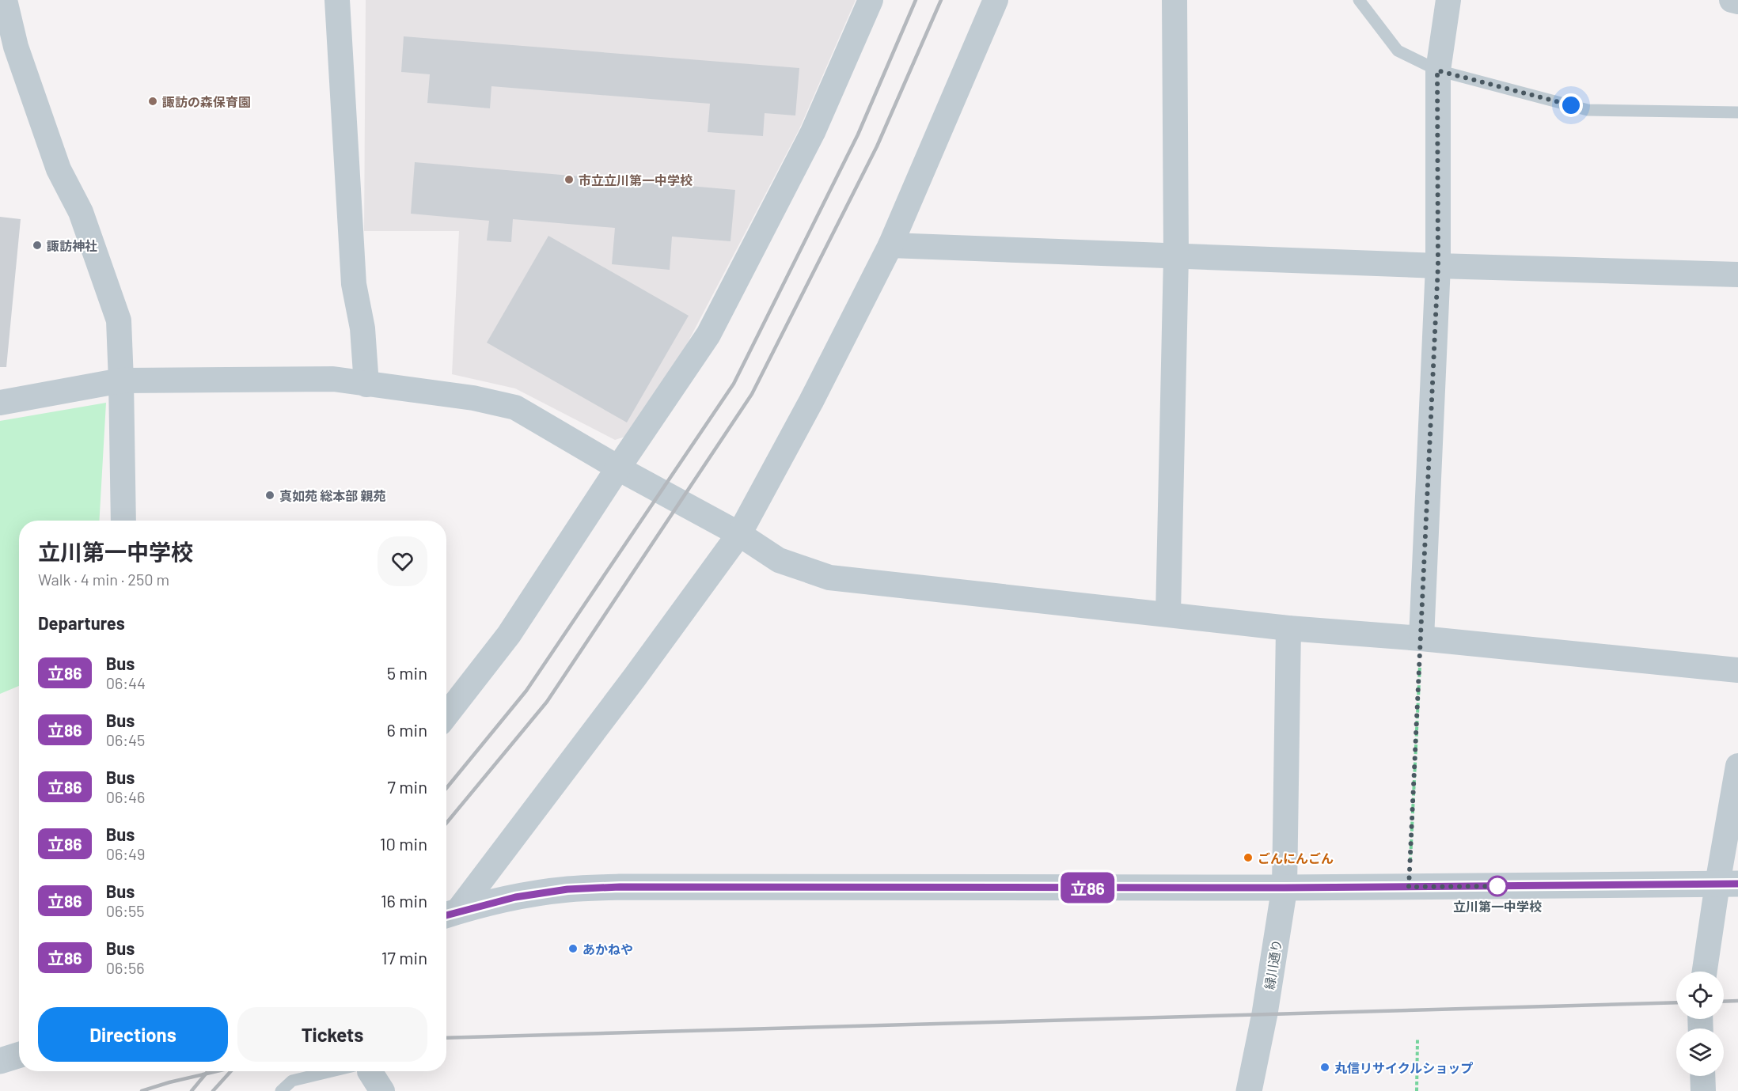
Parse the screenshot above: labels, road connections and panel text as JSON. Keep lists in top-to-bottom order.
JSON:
{
  "streets": {
    "street": ["緑川通り"]
  },
  "places": [
    "諏訪の森保育園",
    "市立立川第一中学校",
    "諏訪神社",
    "真如苑 総本部 親苑",
    "ごんにんごん",
    "立川第一中学校",
    "あかねや",
    "丸信リサイクルショップ"
  ],
  "lines": ["bus line 立86"],
  "page": {
    "on_map": "立86",
    "heading": [
      ["立川第一中学校", "Walk · 4 min · 250 m"],
      "Departures"
    ],
    "list": [
      {
        "mark": "立86",
        "name": "Bus",
        "note": "06:44",
        "value": "5 min"
      },
      {
        "mark": "立86",
        "name": "Bus",
        "note": "06:45",
        "value": "6 min"
      },
      {
        "mark": "立86",
        "name": "Bus",
        "note": "06:46",
        "value": "7 min"
      },
      {
        "mark": "立86",
        "name": "Bus",
        "note": "06:49",
        "value": "10 min"
      },
      {
        "mark": "立86",
        "name": "Bus",
        "note": "06:55",
        "value": "16 min"
      },
      {
        "mark": "立86",
        "name": "Bus",
        "note": "06:56",
        "value": "17 min"
      }
    ],
    "buttons": ["Directions", "Tickets"]
  }
}
